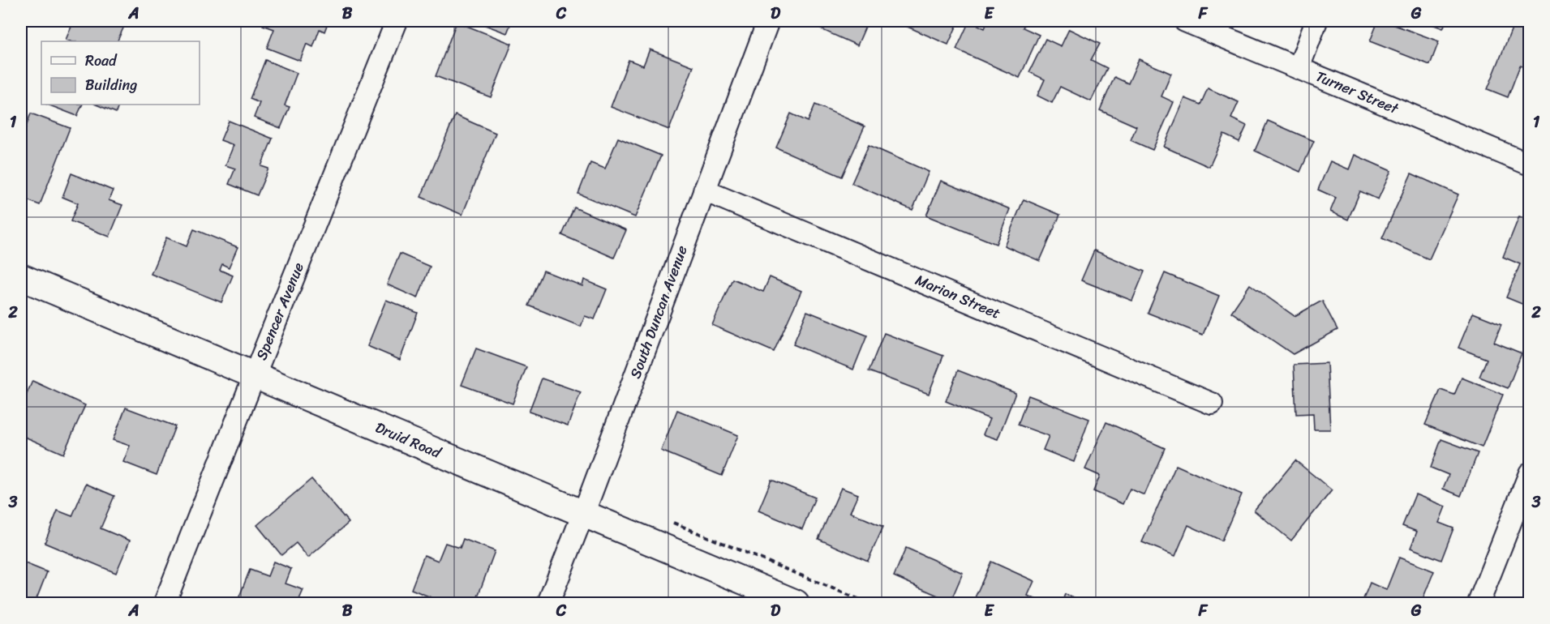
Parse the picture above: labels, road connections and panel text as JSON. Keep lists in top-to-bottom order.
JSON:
{
  "streets": {
    "street": [
      "Turner Street",
      "Marion Street",
      "Spencer Avenue",
      "South Duncan Avenue",
      "Druid Road"
    ]
  },
  "crossings": [
    ["Marion Street", "South Duncan Avenue"],
    ["Spencer Avenue", "Druid Road"],
    ["South Duncan Avenue", "Druid Road"]
  ],
  "legend": ["Road", "Building"],
  "grid": {
    "columns": [
      "A",
      "B",
      "C",
      "D",
      "E",
      "F",
      "G"
    ],
    "rows": ["1", "2", "3"]
  }
}
